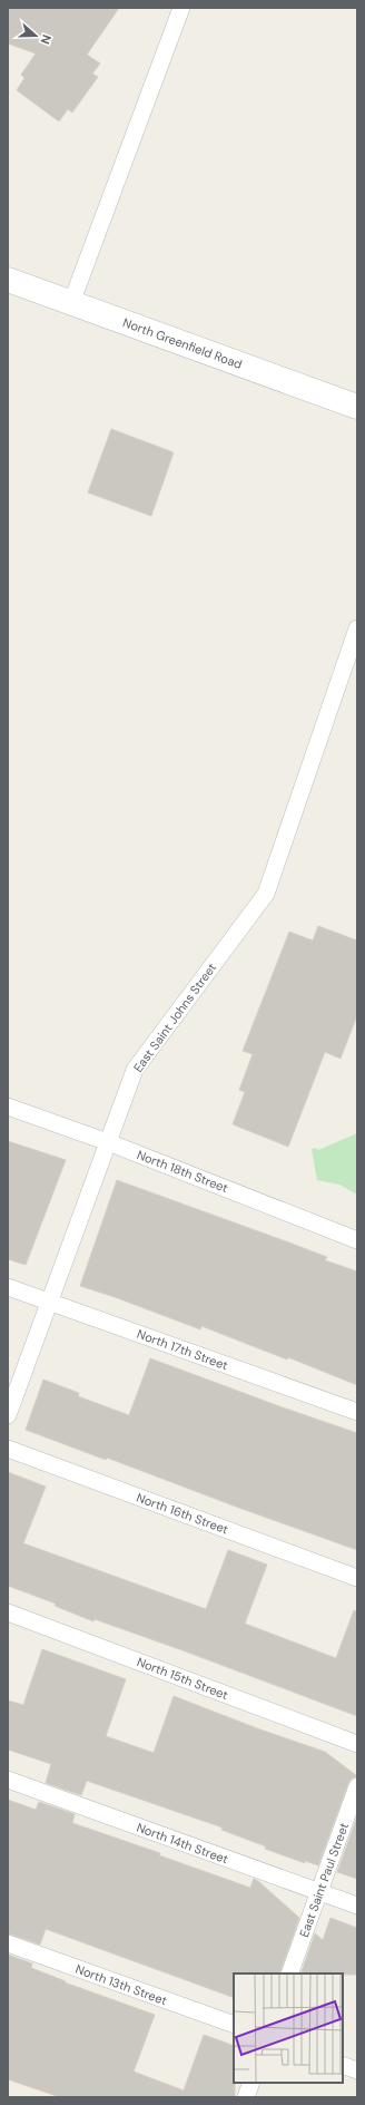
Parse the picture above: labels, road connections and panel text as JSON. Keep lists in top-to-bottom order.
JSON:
{
  "streets": {
    "main road": ["North Greenfield Road"],
    "lane": [
      "East Saint Johns Street",
      "North 18th Street",
      "North 17th Street",
      "North 16th Street",
      "North 15th Street",
      "North 14th Street",
      "East Saint Paul Street",
      "North 13th Street"
    ]
  },
  "crossings": [
    ["East Saint Johns Street", "North 18th Street"],
    ["East Saint Johns Street", "North 17th Street"],
    ["North 14th Street", "East Saint Paul Street"]
  ],
  "north": "right"
}
